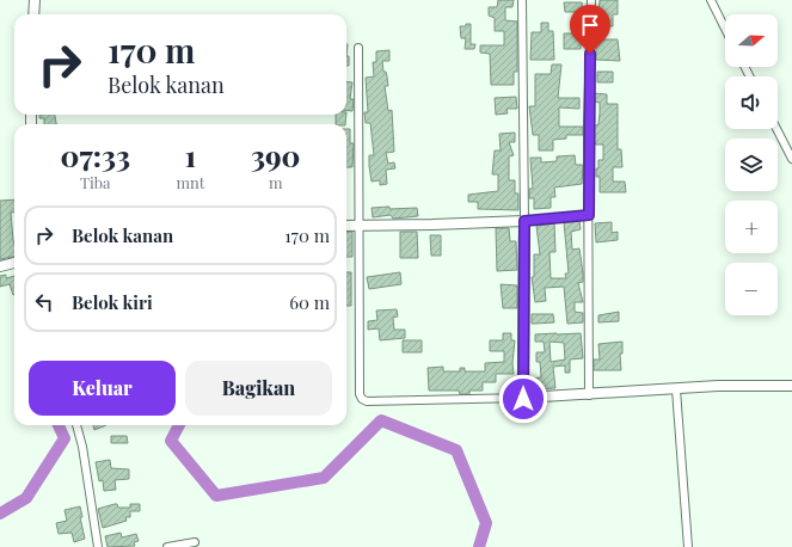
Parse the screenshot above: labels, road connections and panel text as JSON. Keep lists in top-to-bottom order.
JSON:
{
  "north": "right",
  "page": {
    "map_buttons": ["+", "−"],
    "turn": ["170 m", "Belok kanan"],
    "eta": [
      "07:33",
      "Tiba",
      "1",
      "mnt",
      "390",
      "m"
    ],
    "list": [
      {
        "name": "Belok kanan",
        "value": "170 m"
      },
      {
        "name": "Belok kiri",
        "value": "60 m"
      }
    ],
    "buttons": ["Keluar", "Bagikan"]
  }
}
